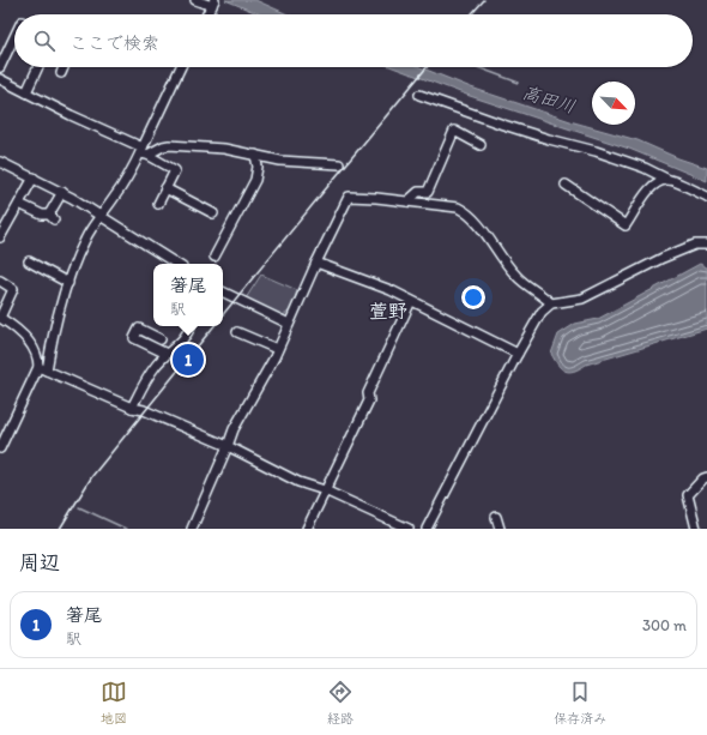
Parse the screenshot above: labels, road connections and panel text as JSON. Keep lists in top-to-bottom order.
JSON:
{
  "districts": ["萱野"],
  "water": ["高田川"],
  "north": "bottom right",
  "page": {
    "search": "ここで検索",
    "popup": ["箸尾", "駅"],
    "pins": "1",
    "heading": "周辺",
    "list": [
      {
        "mark": "1",
        "name": "箸尾",
        "note": "駅",
        "value": "300 m"
      }
    ],
    "nav": ["地図", "経路", "保存済み"]
  }
}
